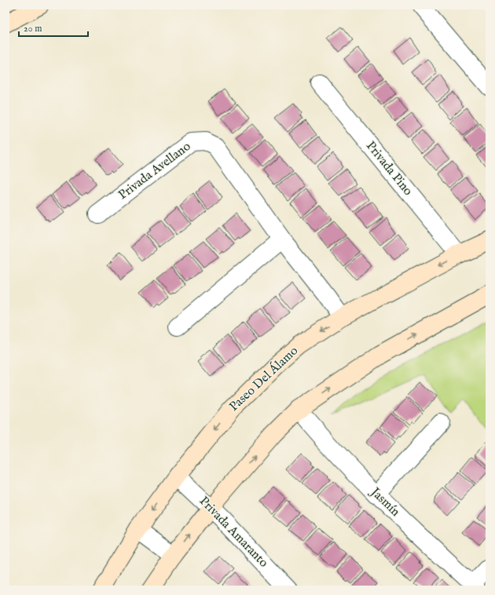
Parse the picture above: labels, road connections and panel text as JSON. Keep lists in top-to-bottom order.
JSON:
{
  "streets": {
    "street": [
      "Privada Pino",
      "Privada Avellano",
      "Paseo Del Álamo",
      "Jasmín",
      "Privada Amaranto"
    ]
  },
  "crossings": [
    ["Privada Pino", "Paseo Del Álamo"],
    ["Privada Avellano", "Paseo Del Álamo"],
    ["Paseo Del Álamo", "Privada Amaranto"]
  ],
  "scale_bar": "20 m"
}
